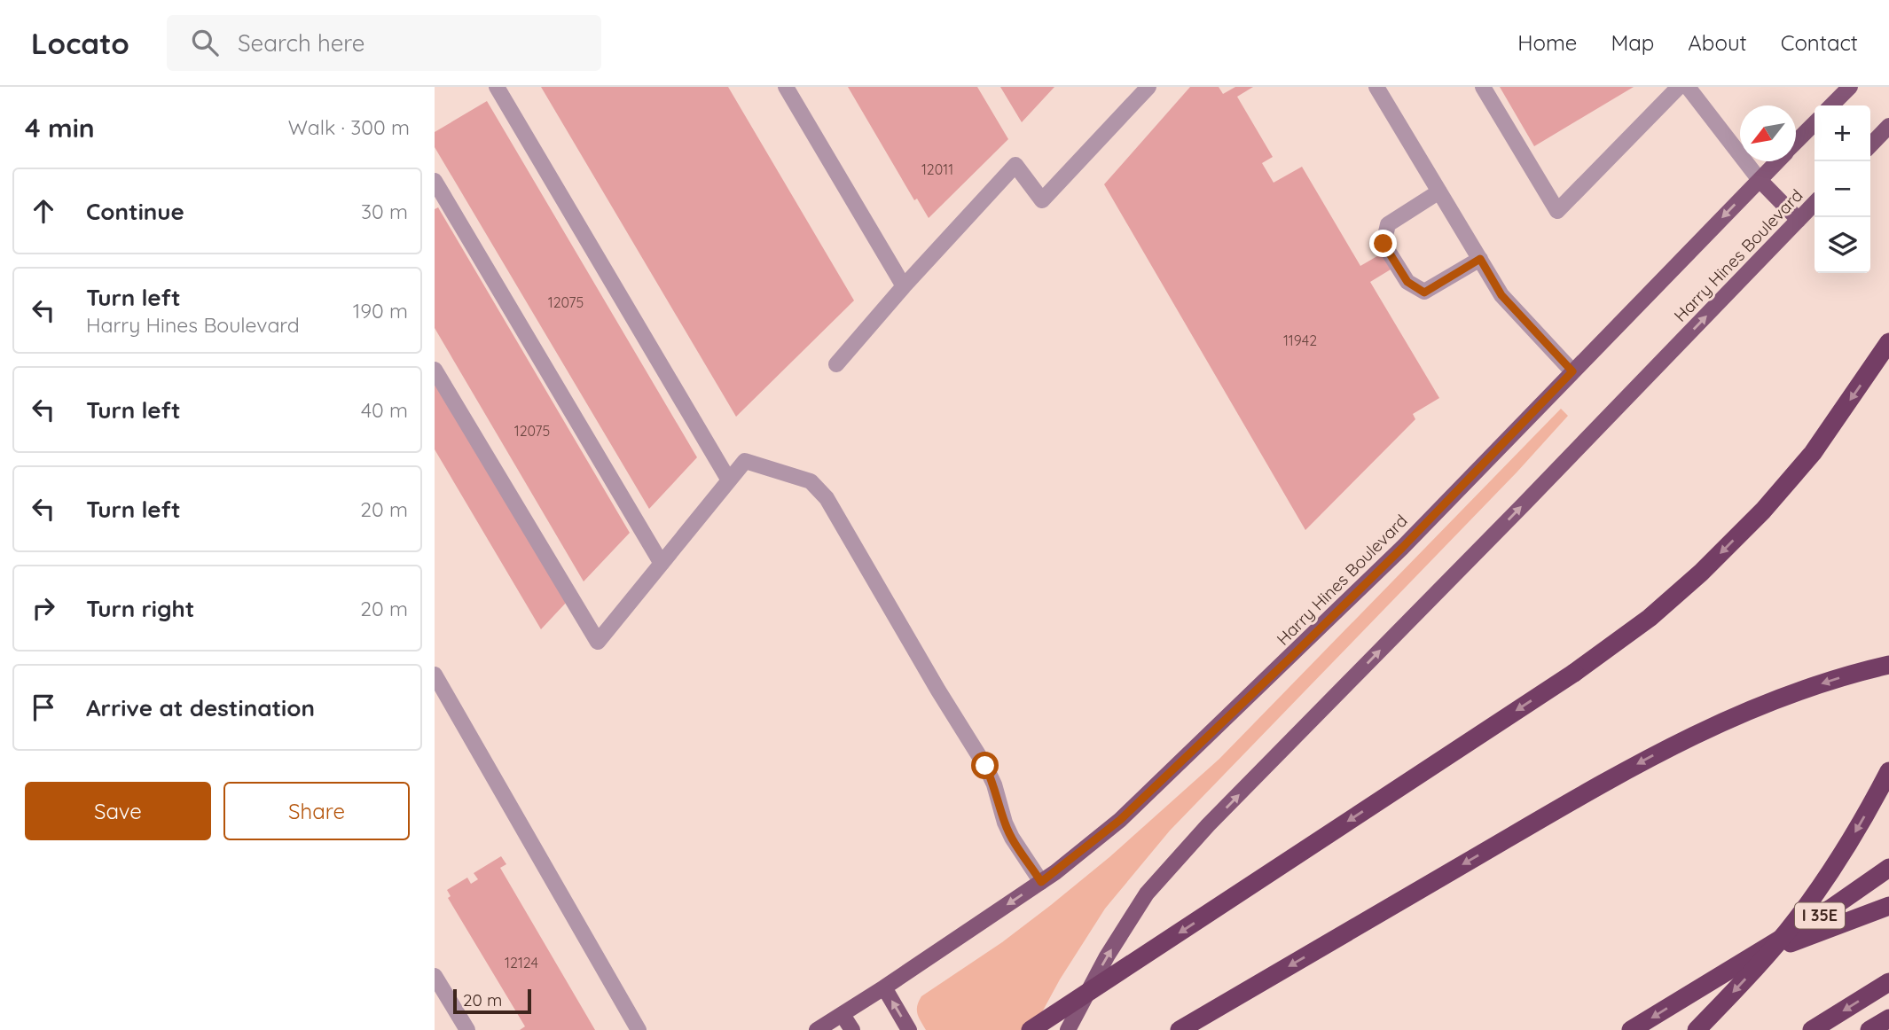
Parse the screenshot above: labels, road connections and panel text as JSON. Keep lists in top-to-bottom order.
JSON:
{
  "streets": {
    "highway": ["I 35E"],
    "main road": ["Harry Hines Boulevard"]
  },
  "house_numbers": [
    "12011",
    "12075",
    "11942",
    "12075",
    "12124"
  ],
  "scale_bar": "20 m",
  "north": "bottom left",
  "page": {
    "header": "Locato",
    "search": "Search here",
    "nav": [
      "Home",
      "Map",
      "About",
      "Contact"
    ],
    "heading": ["4 min", "Walk · 300 m"],
    "map_buttons": ["+", "−"],
    "list": [
      ["Continue", "30 m"],
      ["Turn left", "Harry Hines Boulevard", "190 m"],
      ["Turn left", "40 m"],
      ["Turn left", "20 m"],
      ["Turn right", "20 m"],
      "Arrive at destination"
    ],
    "buttons": ["Save", "Share"],
    "scale": "20 m"
  }
}
